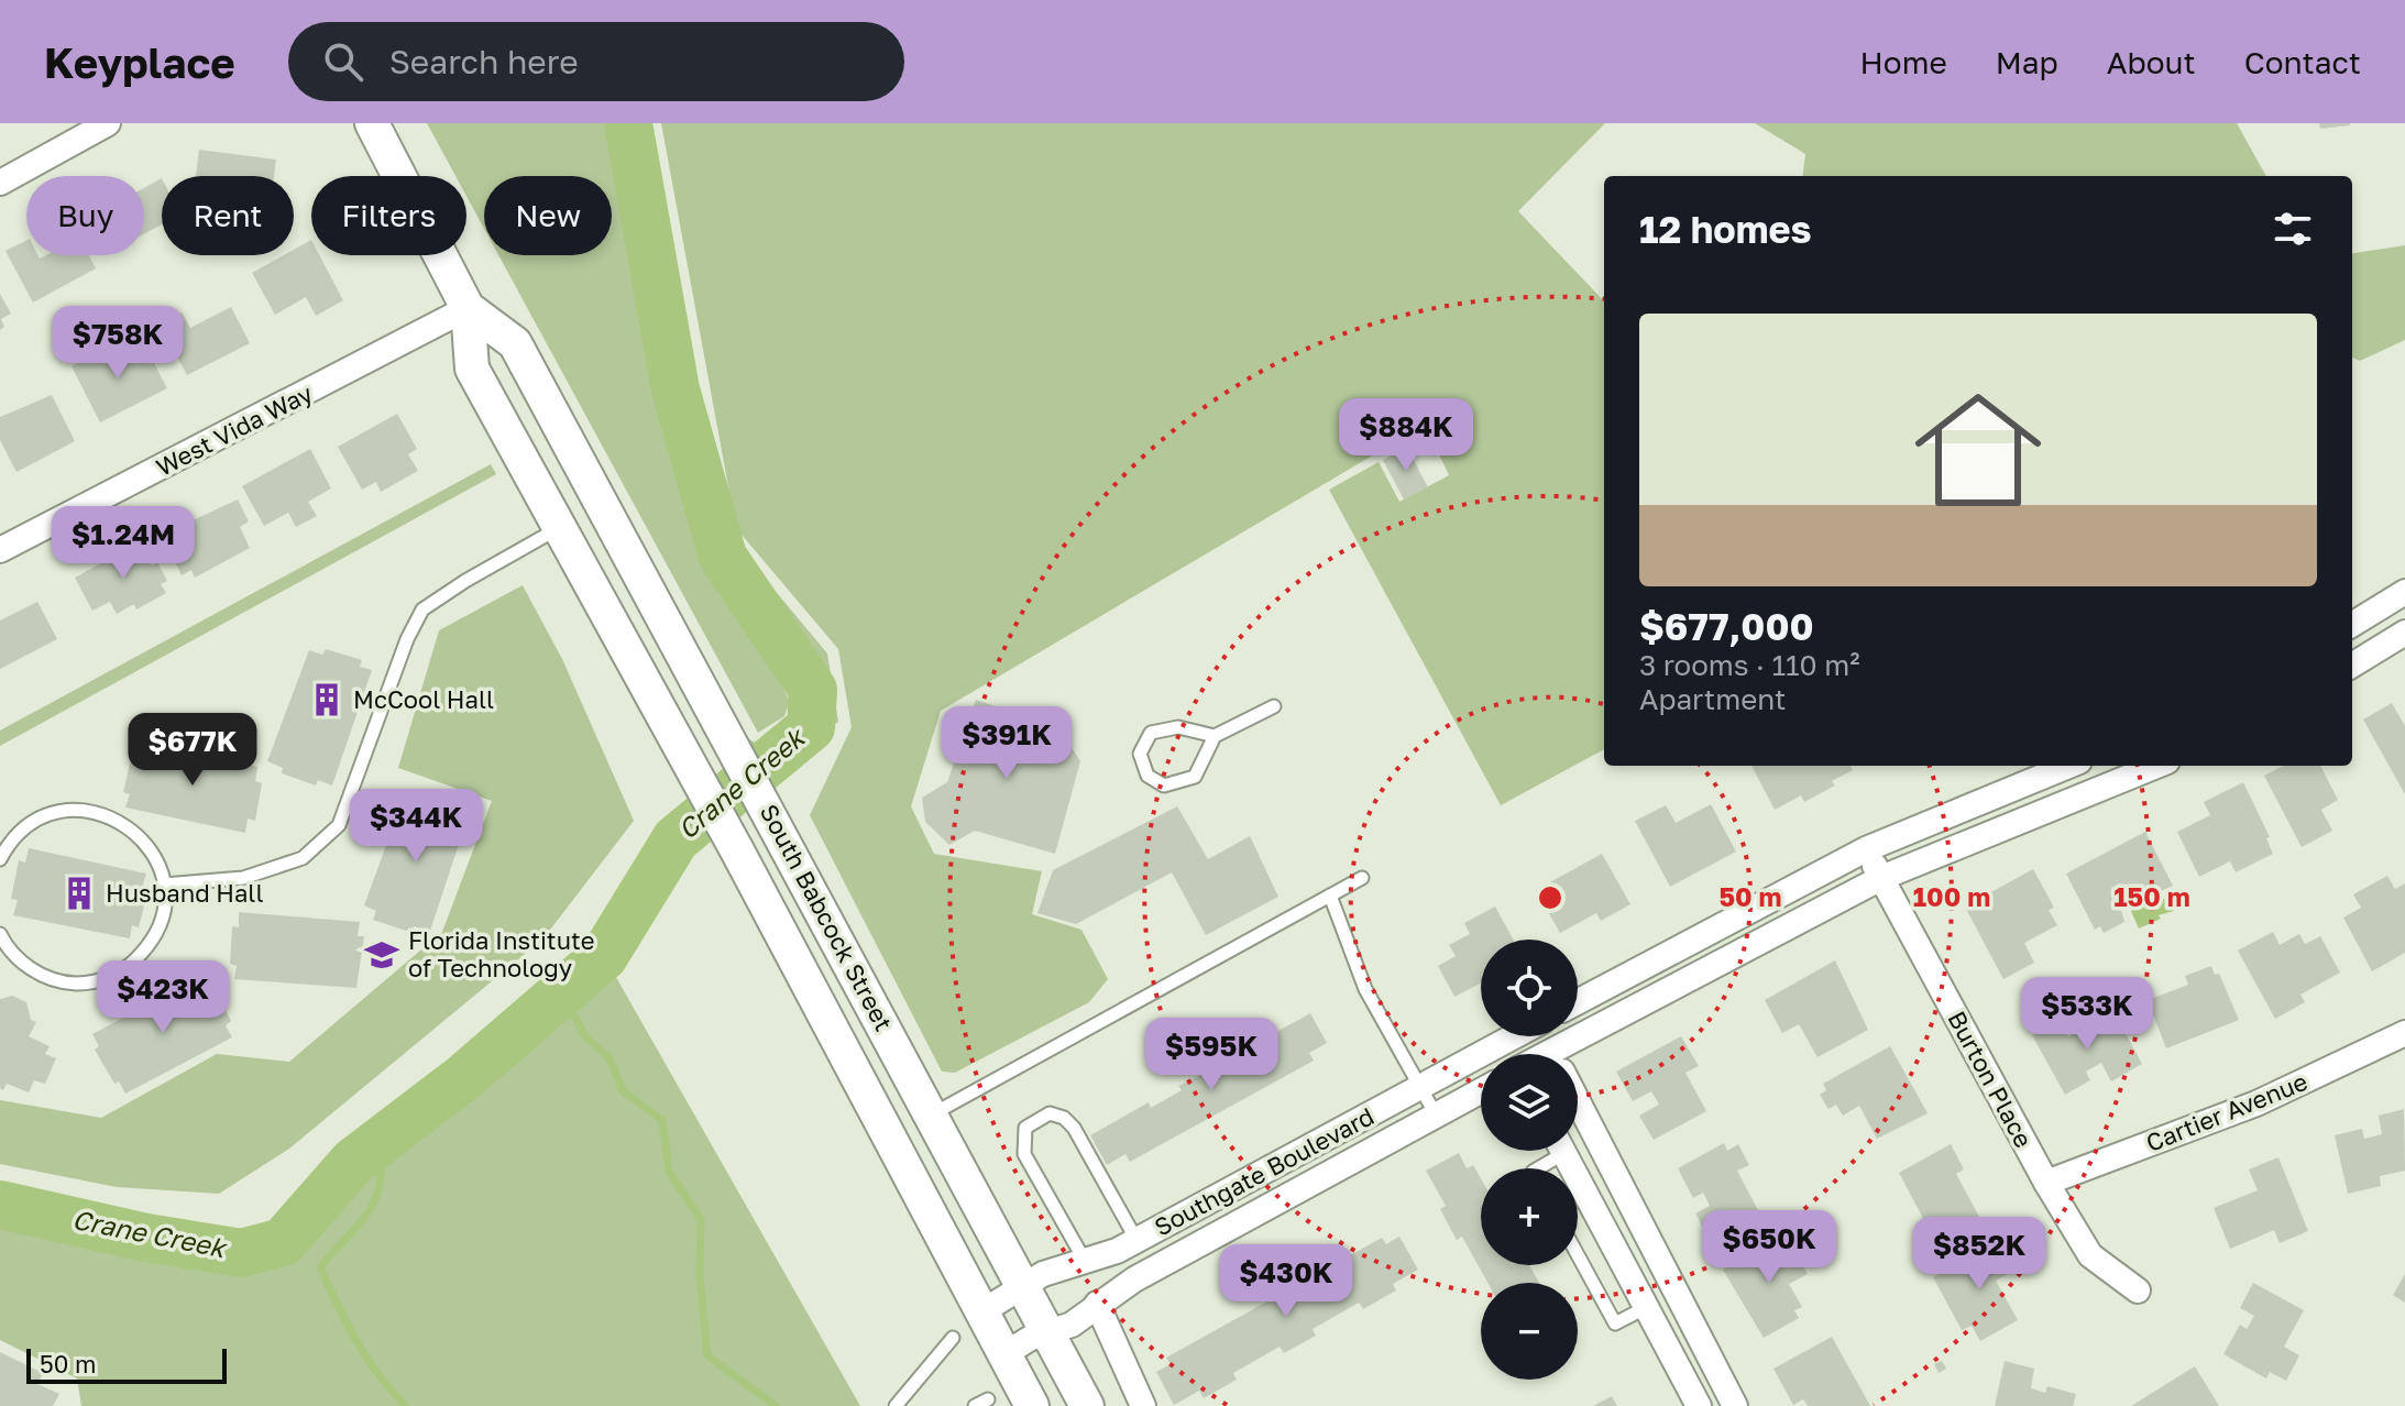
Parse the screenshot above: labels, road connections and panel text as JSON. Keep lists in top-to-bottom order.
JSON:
{
  "streets": {
    "main road": ["South Babcock Street"],
    "street": [
      "West Vida Way",
      "Burton Place",
      "Cartier Avenue",
      "Southgate Boulevard"
    ]
  },
  "crossings": [
    ["West Vida Way", "South Babcock Street"],
    ["South Babcock Street", "Southgate Boulevard"],
    ["Burton Place", "Cartier Avenue"]
  ],
  "water": ["Crane Creek"],
  "places": {
    "building": ["McCool Hall", "Husband Hall"],
    "school or university": ["Florida Institute of Technology"]
  },
  "scale_bar": "50 m",
  "page": {
    "header": "Keyplace",
    "search": "Search here",
    "nav": [
      "Home",
      "Map",
      "About",
      "Contact"
    ],
    "chip": [
      "Buy",
      "Rent",
      "Filters",
      "New"
    ],
    "heading": "12 homes",
    "list": [
      {
        "name": "$677,000",
        "note": "3 rooms · 110 m² · Apartment"
      }
    ],
    "price": [
      "$758K",
      "$884K",
      "$1.24M",
      "$391K",
      "$677K",
      "$344K",
      "$423K",
      "$533K",
      "$595K",
      "$650K",
      "$852K",
      "$430K"
    ],
    "map_buttons": ["+", "−"],
    "scale": "50 m"
  },
  "rings": ["50 m", "100 m", "150 m"]
}
